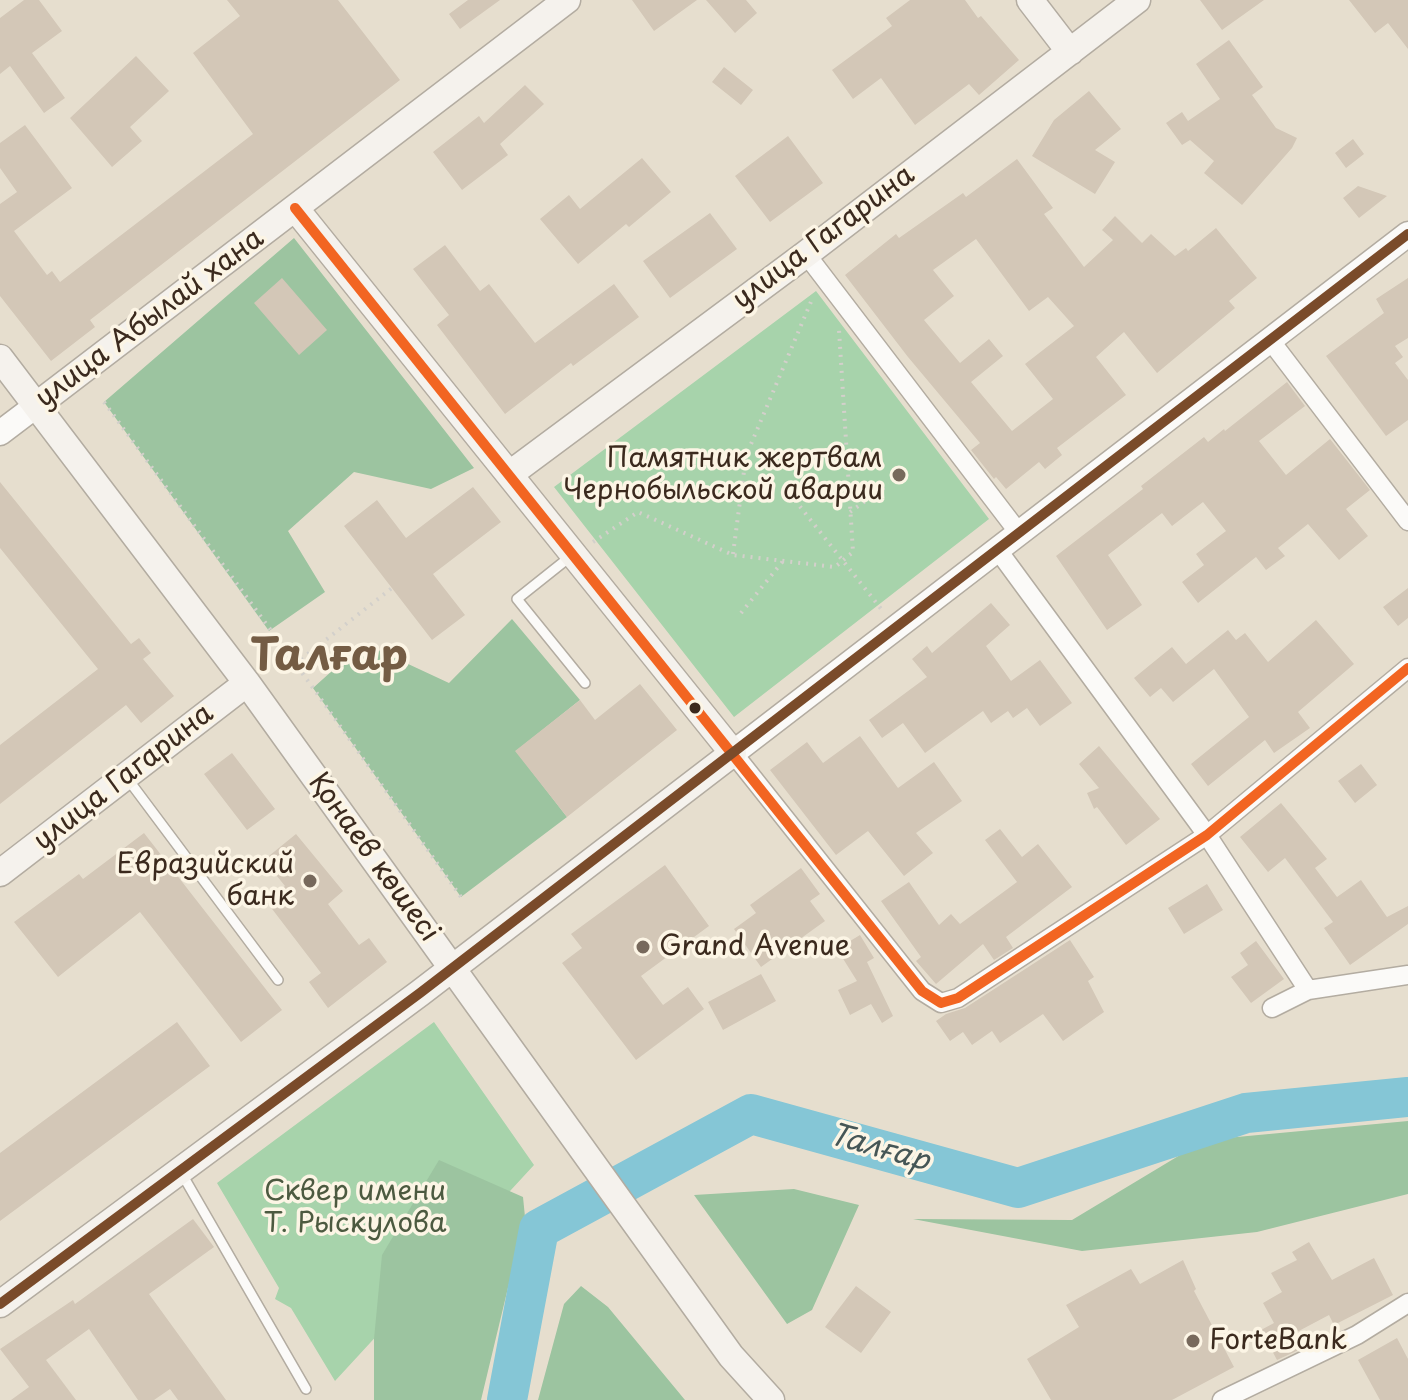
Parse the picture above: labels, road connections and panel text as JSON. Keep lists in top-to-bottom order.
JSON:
{
  "streets": {
    "main road": ["улица Гагарина", "улица Абылай хана", "Қонаев көшесі"]
  },
  "crossings": [
    ["улица Гагарина", "Қонаев көшесі"],
    ["улица Абылай хана", "Қонаев көшесі"]
  ],
  "districts": ["Талғар"],
  "water": ["Талғар"],
  "parks": ["Сквер имени Т. Рыскулова"],
  "places": [
    "Памятник жертвам Чернобыльской аварии",
    "Евразийский банк",
    "Grand Avenue",
    "ForteBank"
  ]
}
